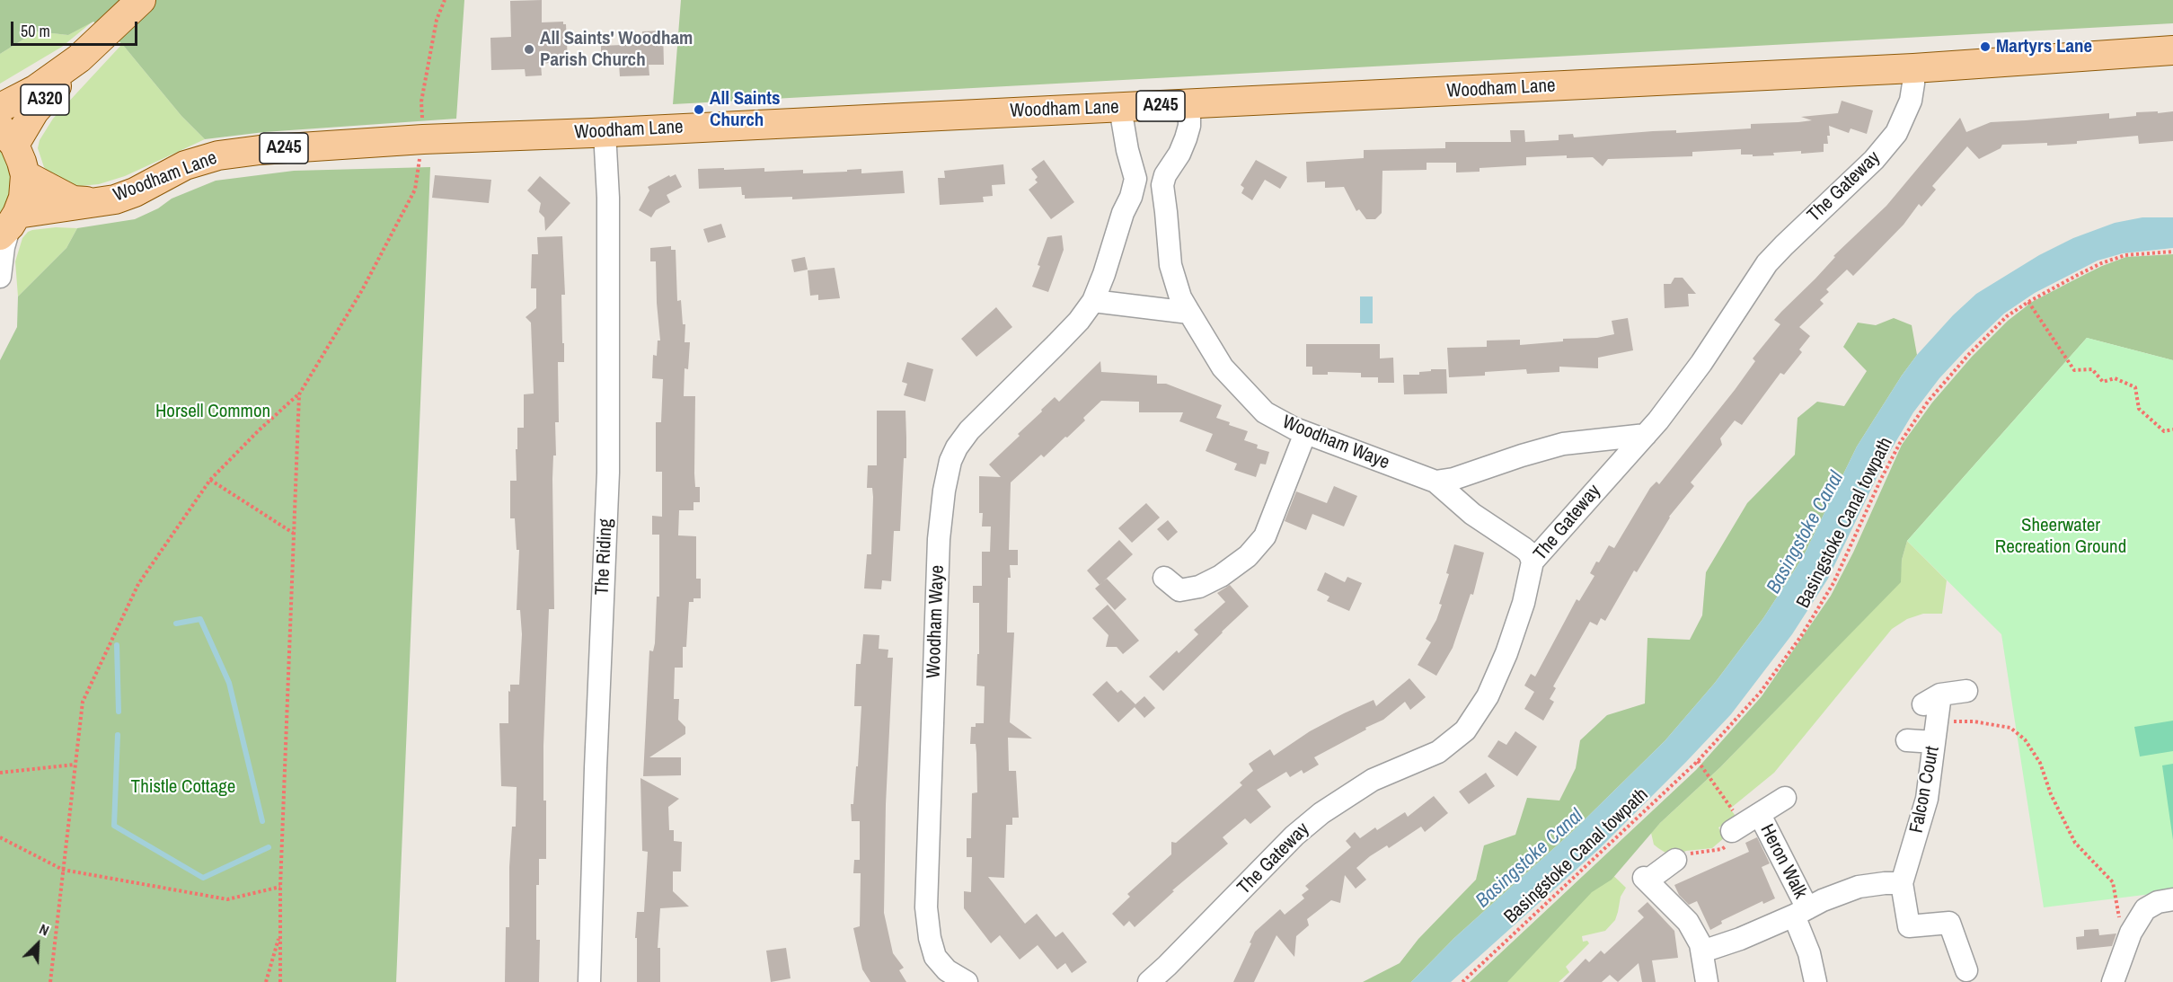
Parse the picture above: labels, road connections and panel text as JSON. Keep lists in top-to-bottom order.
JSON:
{
  "streets": {
    "main road": ["Woodham Lane", "A320", "A245"],
    "street": [
      "The Gateway",
      "Woodham Waye",
      "The Riding",
      "Falcon Court",
      "Heron Walk"
    ],
    "path": ["Basingstoke Canal towpath"]
  },
  "crossings": [
    ["Woodham Lane", "The Gateway"],
    ["Woodham Lane", "The Riding"],
    ["The Gateway", "Woodham Waye"]
  ],
  "water": ["Basingstoke Canal"],
  "parks": ["Horsell Common", "Sheerwater Recreation Ground", "Thistle Cottage"],
  "places": ["Martyrs Lane", "All Saints' Woodham Parish Church", "All Saints Church"],
  "scale_bar": "50 m",
  "north": "top right"
}
